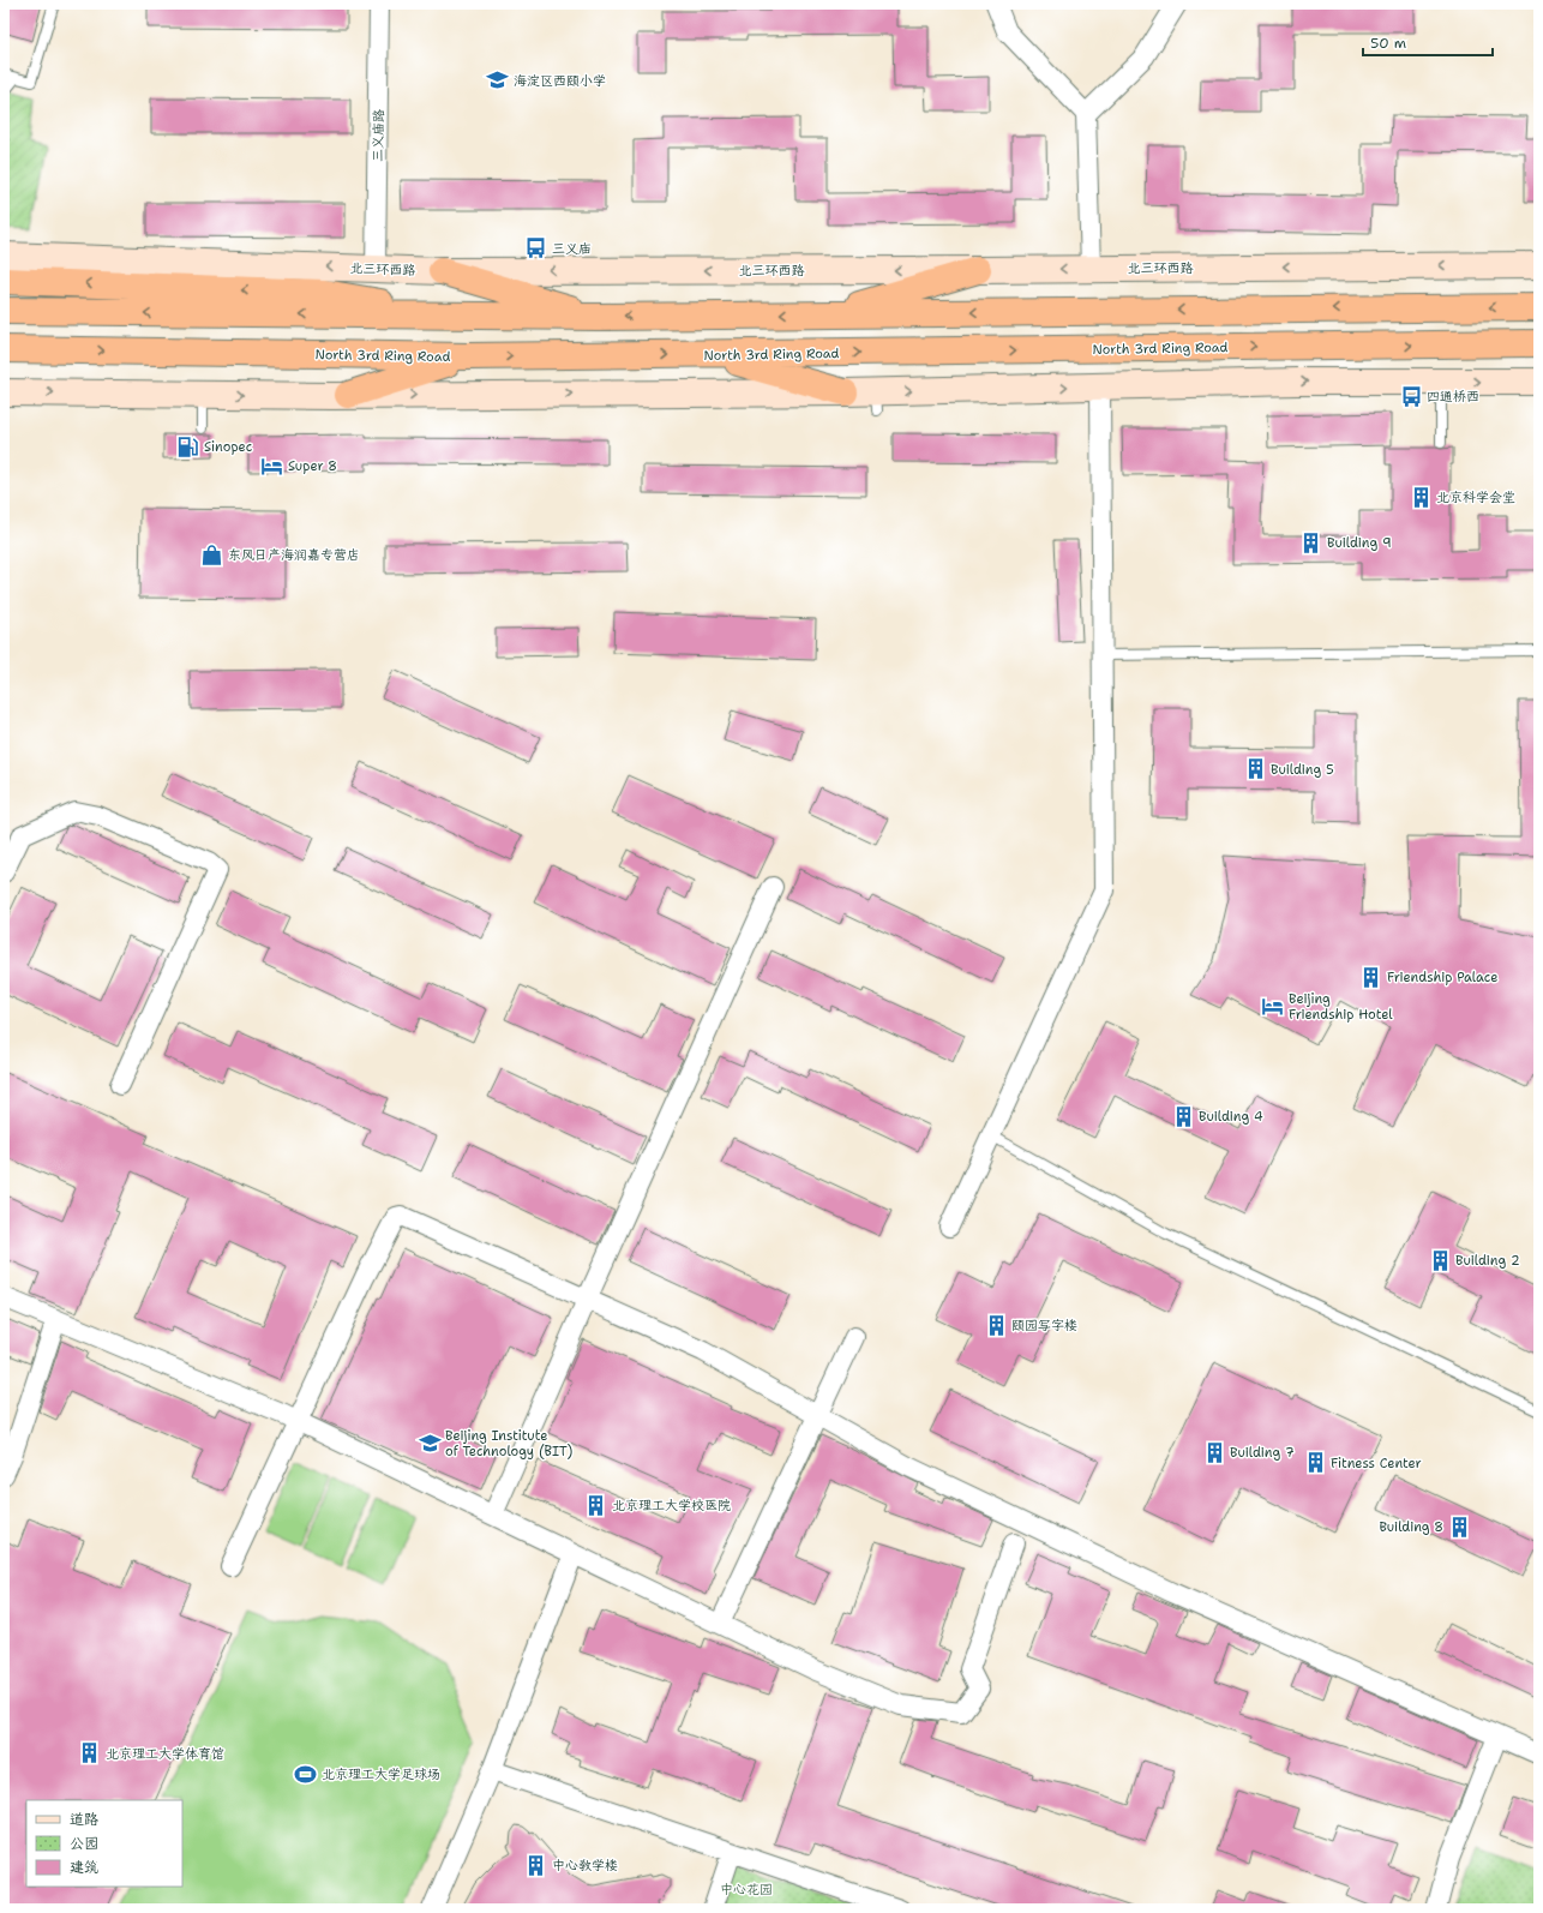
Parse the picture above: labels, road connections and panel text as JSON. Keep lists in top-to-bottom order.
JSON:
{
  "streets": {
    "highway": ["North 3rd Ring Road"],
    "street": ["三义庙路", "北三环西路"]
  },
  "crossings": [
    ["三义庙路", "北三环西路"]
  ],
  "parks": ["中心花园"],
  "places": {
    "school or university": ["海淀区西颐小学", "Beijing Institute of Technology (BIT)"],
    "bus stop": ["三义庙", "四通桥西"],
    "fuel station": ["Sinopec"],
    "hotel": ["Super 8", "Beijing Friendship Hotel"],
    "building": [
      "北京科学会堂",
      "Building 9",
      "Building 5",
      "Friendship Palace",
      "Building 4",
      "Building 2",
      "颐园写字楼",
      "Building 7",
      "Fitness Center",
      "北京理工大学校医院",
      "Building 8",
      "北京理工大学体育馆",
      "中心教学楼"
    ],
    "shop": ["东风日产海润嘉专营店"],
    "sports": ["北京理工大学足球场"]
  },
  "legend": ["道路", "公园", "建筑"],
  "scale_bar": "50 m"
}
